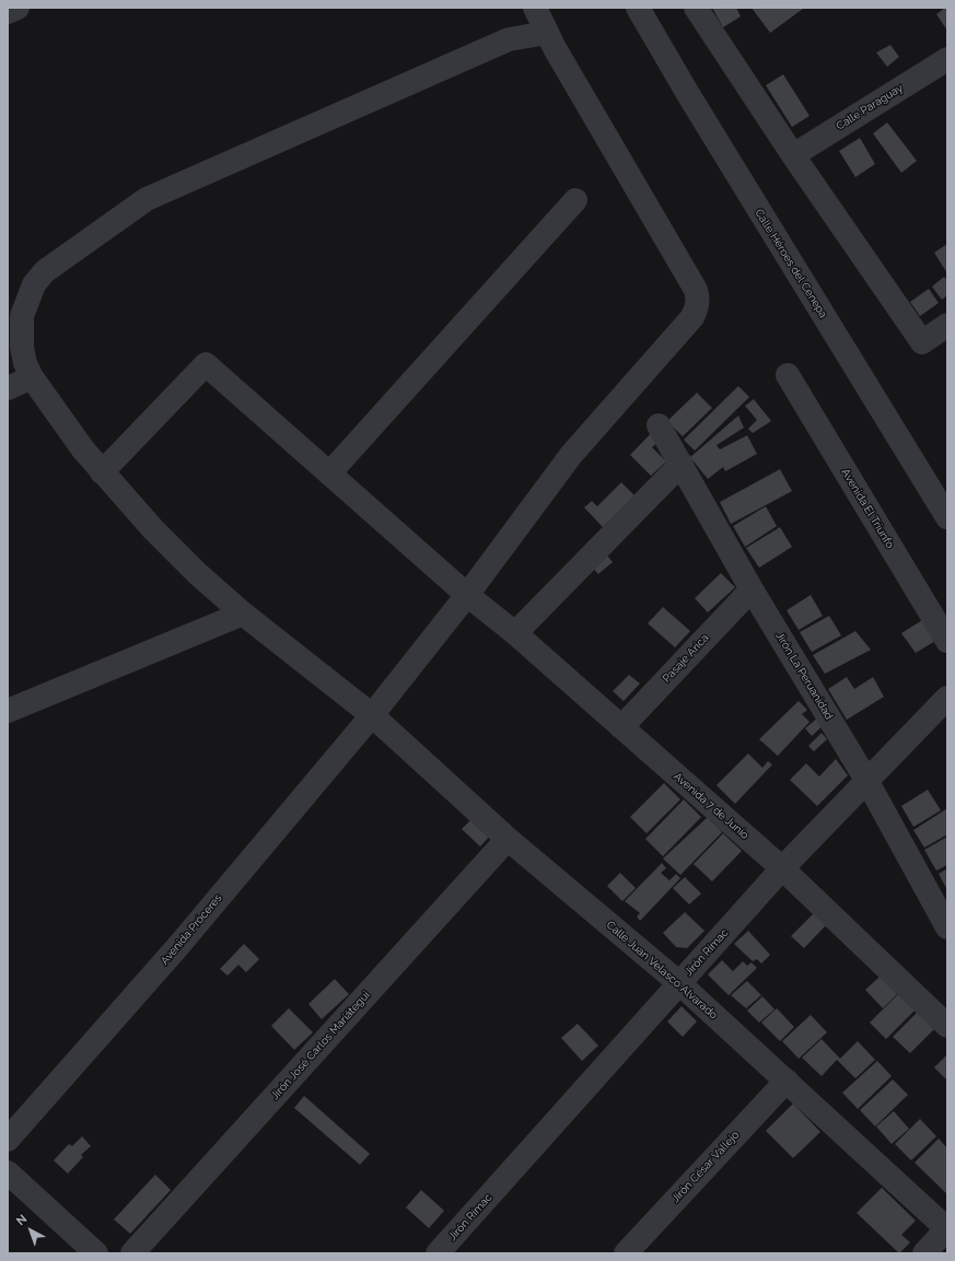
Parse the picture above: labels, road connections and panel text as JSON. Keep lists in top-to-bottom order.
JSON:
{
  "streets": {
    "street": [
      "Calle Paraguay",
      "Calle Héroes del Cenepa",
      "Avenida El Triunfo",
      "Pasaje Arica",
      "Jirón La Peruanidad",
      "Avenida 7 de Junio",
      "Avenida Próceres",
      "Jirón Rímac",
      "Calle Juan Velasco Alvarado",
      "Jirón José Carlos Mariátegui",
      "Jirón César Vallejo"
    ]
  },
  "crossings": [
    ["Pasaje Arica", "Jirón La Peruanidad"],
    ["Pasaje Arica", "Avenida 7 de Junio"],
    ["Jirón La Peruanidad", "Jirón Rímac"],
    ["Avenida 7 de Junio", "Avenida Próceres"],
    ["Avenida 7 de Junio", "Jirón Rímac"],
    ["Avenida 7 de Junio", "Calle Juan Velasco Alvarado"],
    ["Avenida Próceres", "Calle Juan Velasco Alvarado"],
    ["Jirón Rímac", "Calle Juan Velasco Alvarado"],
    ["Calle Juan Velasco Alvarado", "Jirón José Carlos Mariátegui"],
    ["Calle Juan Velasco Alvarado", "Jirón César Vallejo"]
  ],
  "north": "top left"
}
